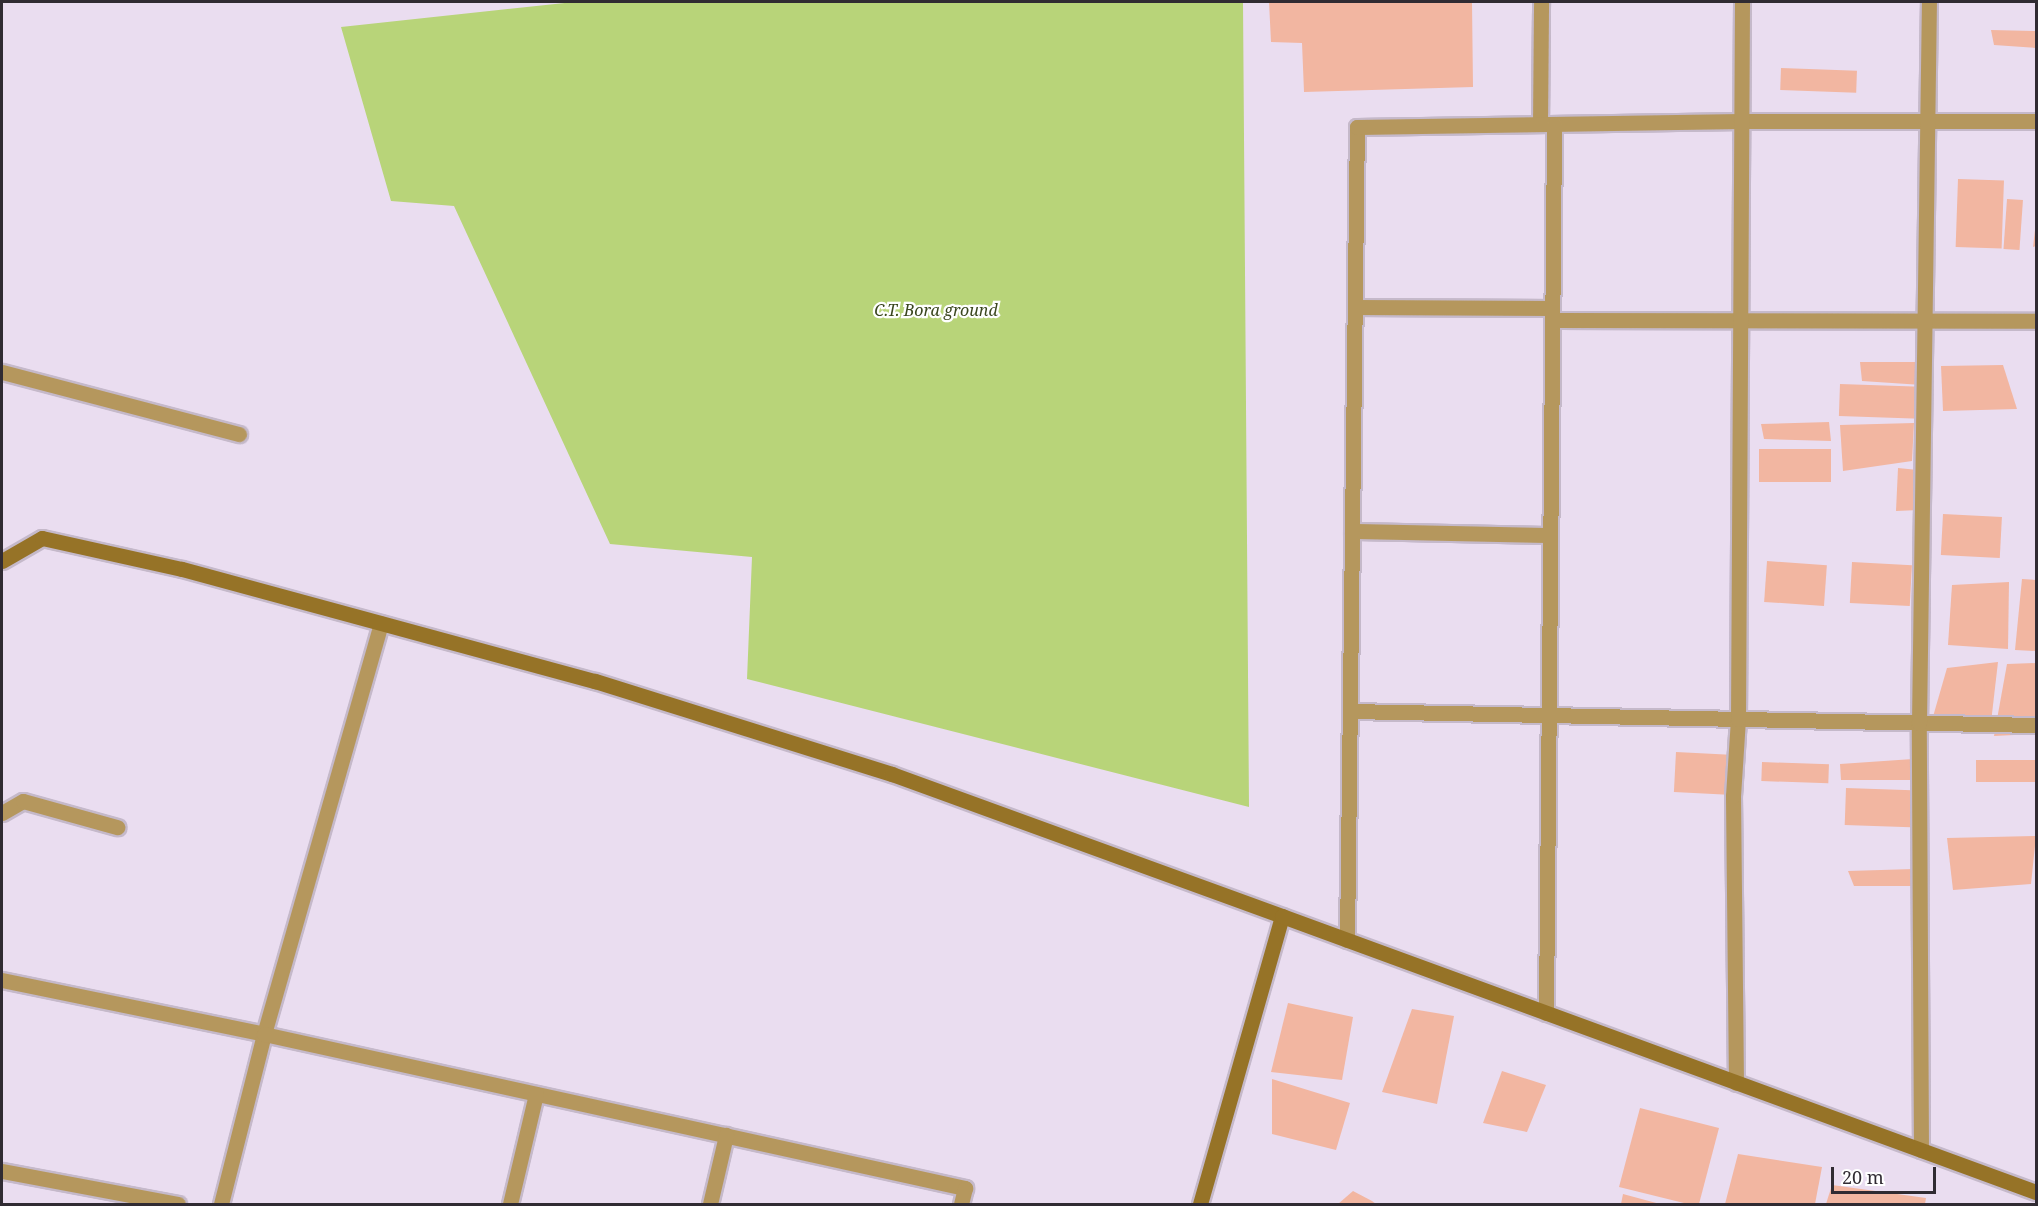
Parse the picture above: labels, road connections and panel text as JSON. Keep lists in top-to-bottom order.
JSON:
{
  "parks": ["C.T. Bora ground"],
  "scale_bar": "20 m"
}
